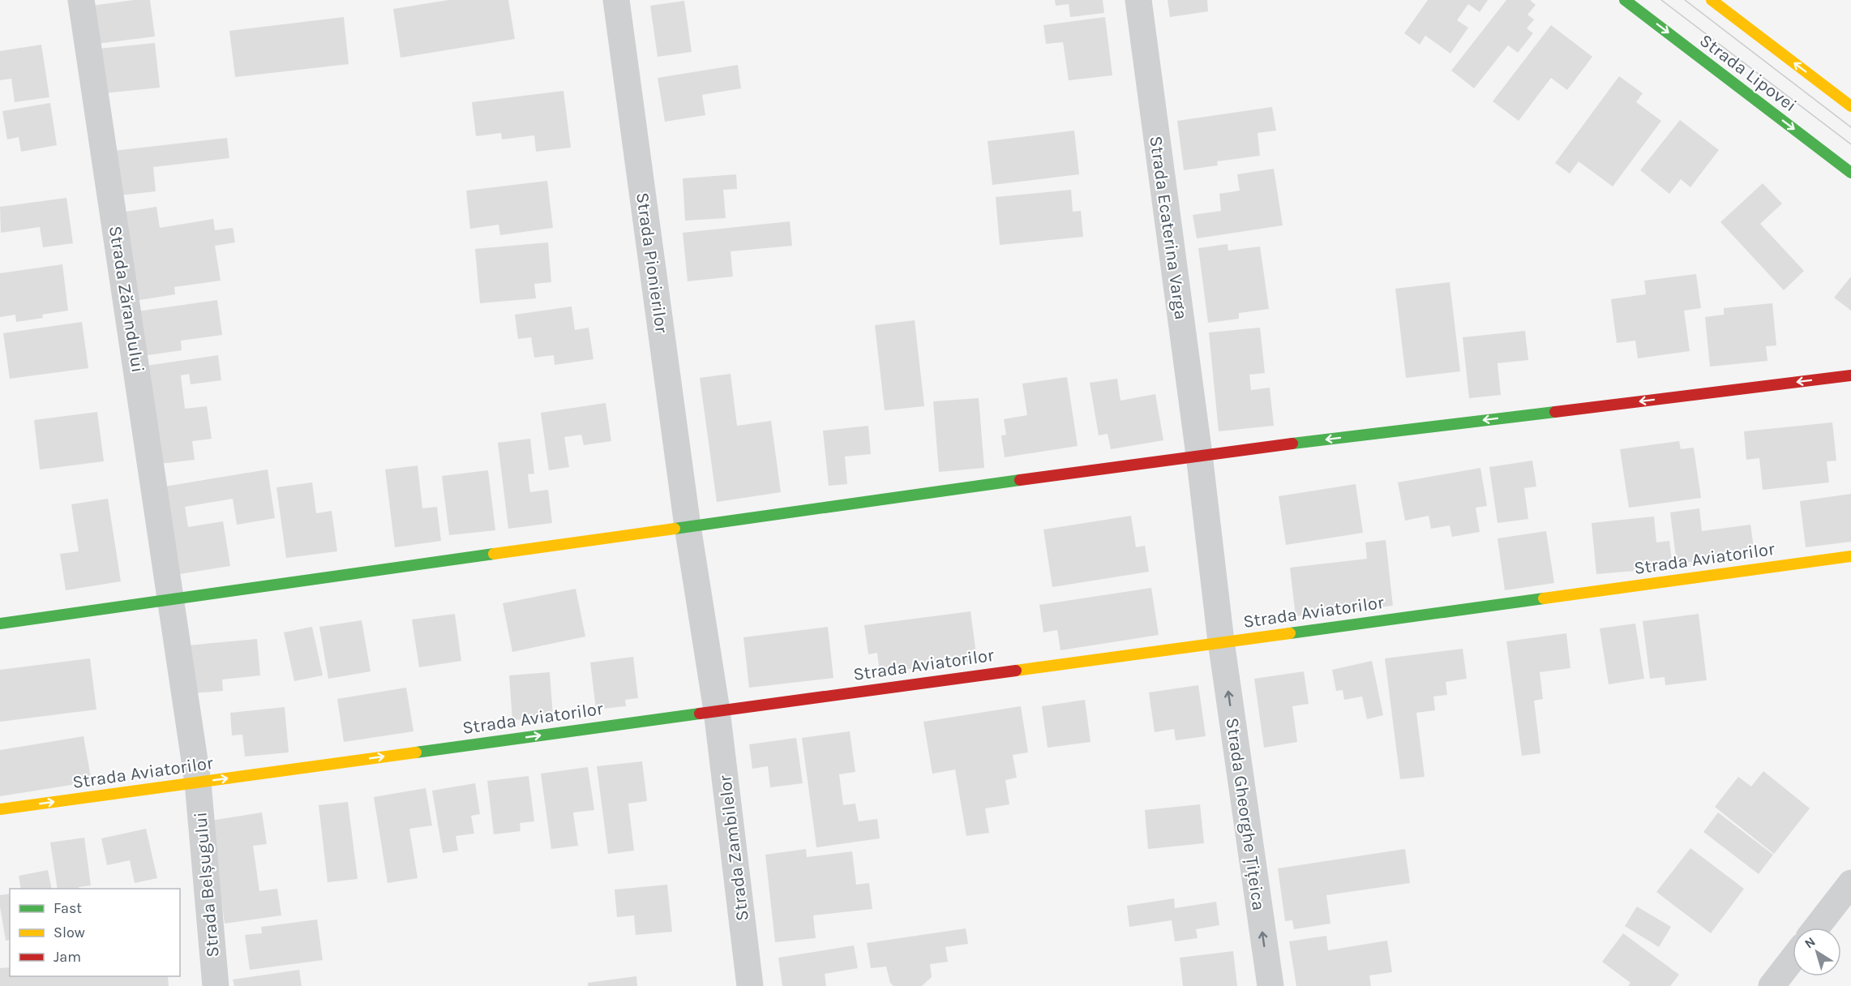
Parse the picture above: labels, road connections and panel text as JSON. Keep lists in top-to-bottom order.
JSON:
{
  "streets": {
    "street": [
      "Strada Lipovei",
      "Strada Ecaterina Varga",
      "Strada Pionierilor",
      "Strada Zărandului",
      "Strada Aviatorilor",
      "Strada Gheorghe Țițeica",
      "Strada Zambilelor",
      "Strada Belșugului"
    ]
  },
  "crossings": [
    ["Strada Ecaterina Varga", "Strada Aviatorilor"],
    ["Strada Ecaterina Varga", "Strada Gheorghe Țițeica"],
    ["Strada Pionierilor", "Strada Aviatorilor"],
    ["Strada Pionierilor", "Strada Zambilelor"],
    ["Strada Zărandului", "Strada Aviatorilor"],
    ["Strada Zărandului", "Strada Belșugului"],
    ["Strada Aviatorilor", "Strada Gheorghe Țițeica"],
    ["Strada Aviatorilor", "Strada Zambilelor"],
    ["Strada Aviatorilor", "Strada Belșugului"]
  ],
  "one_way": ["Strada Aviatorilor", "Strada Gheorghe Țițeica"],
  "legend": ["Fast", "Slow", "Jam"],
  "north": "top left"
}
